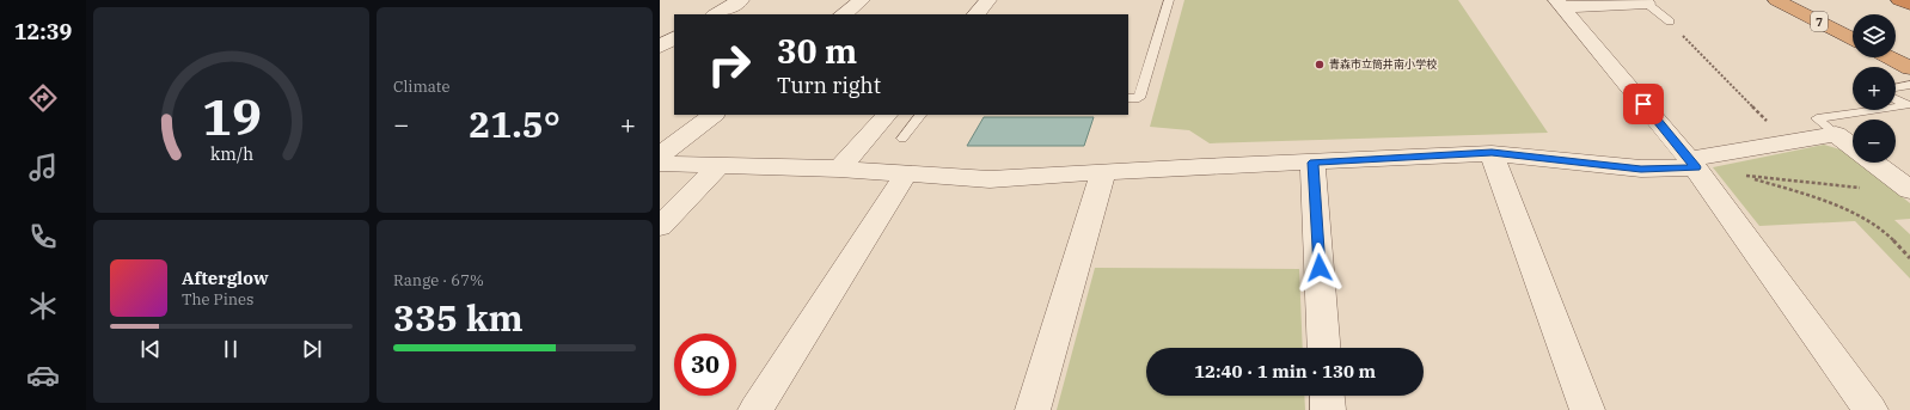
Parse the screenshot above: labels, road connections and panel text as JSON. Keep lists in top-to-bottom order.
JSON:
{
  "streets": {
    "highway": ["7"]
  },
  "places": ["青森市立筒井南小学校"],
  "page": {
    "tabs": "12:39",
    "tile": [
      "Climate",
      ["Range · 67%", "335 km"]
    ],
    "map_buttons": ["+", "−"],
    "turn": ["30 m", "Turn right"],
    "heat": ["−", "21.5°", "+"],
    "song": ["Afterglow", "The Pines"],
    "limit": "30",
    "trip": "12:40 · 1 min · 130 m",
    "gauge": ["19", "km/h"]
  }
}
